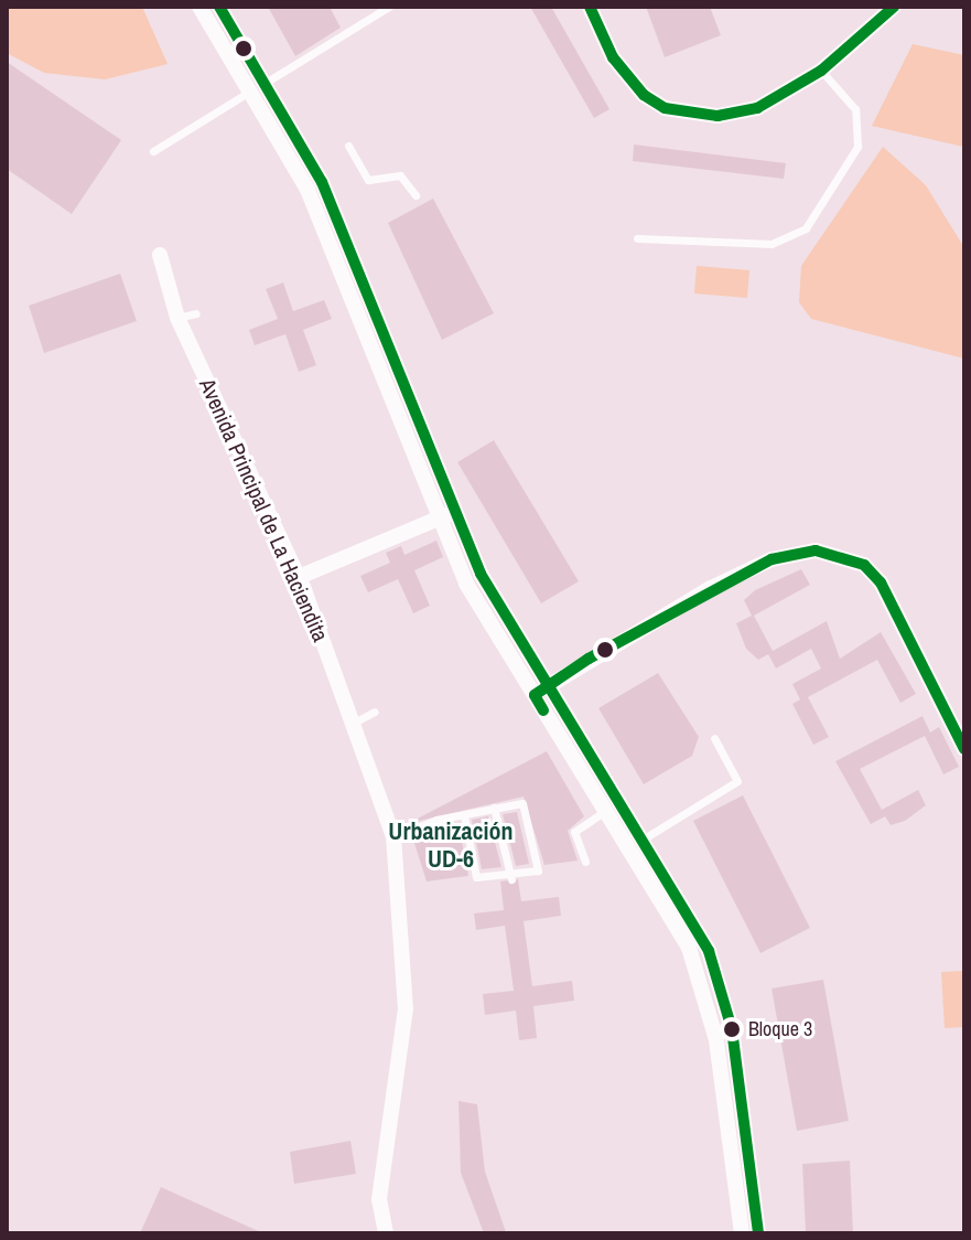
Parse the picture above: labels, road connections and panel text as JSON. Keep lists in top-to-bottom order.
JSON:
{
  "streets": {
    "street": ["Avenida Principal de La Haciendita"]
  },
  "districts": ["Urbanización UD-6"],
  "places": ["Bloque 3"]
}
